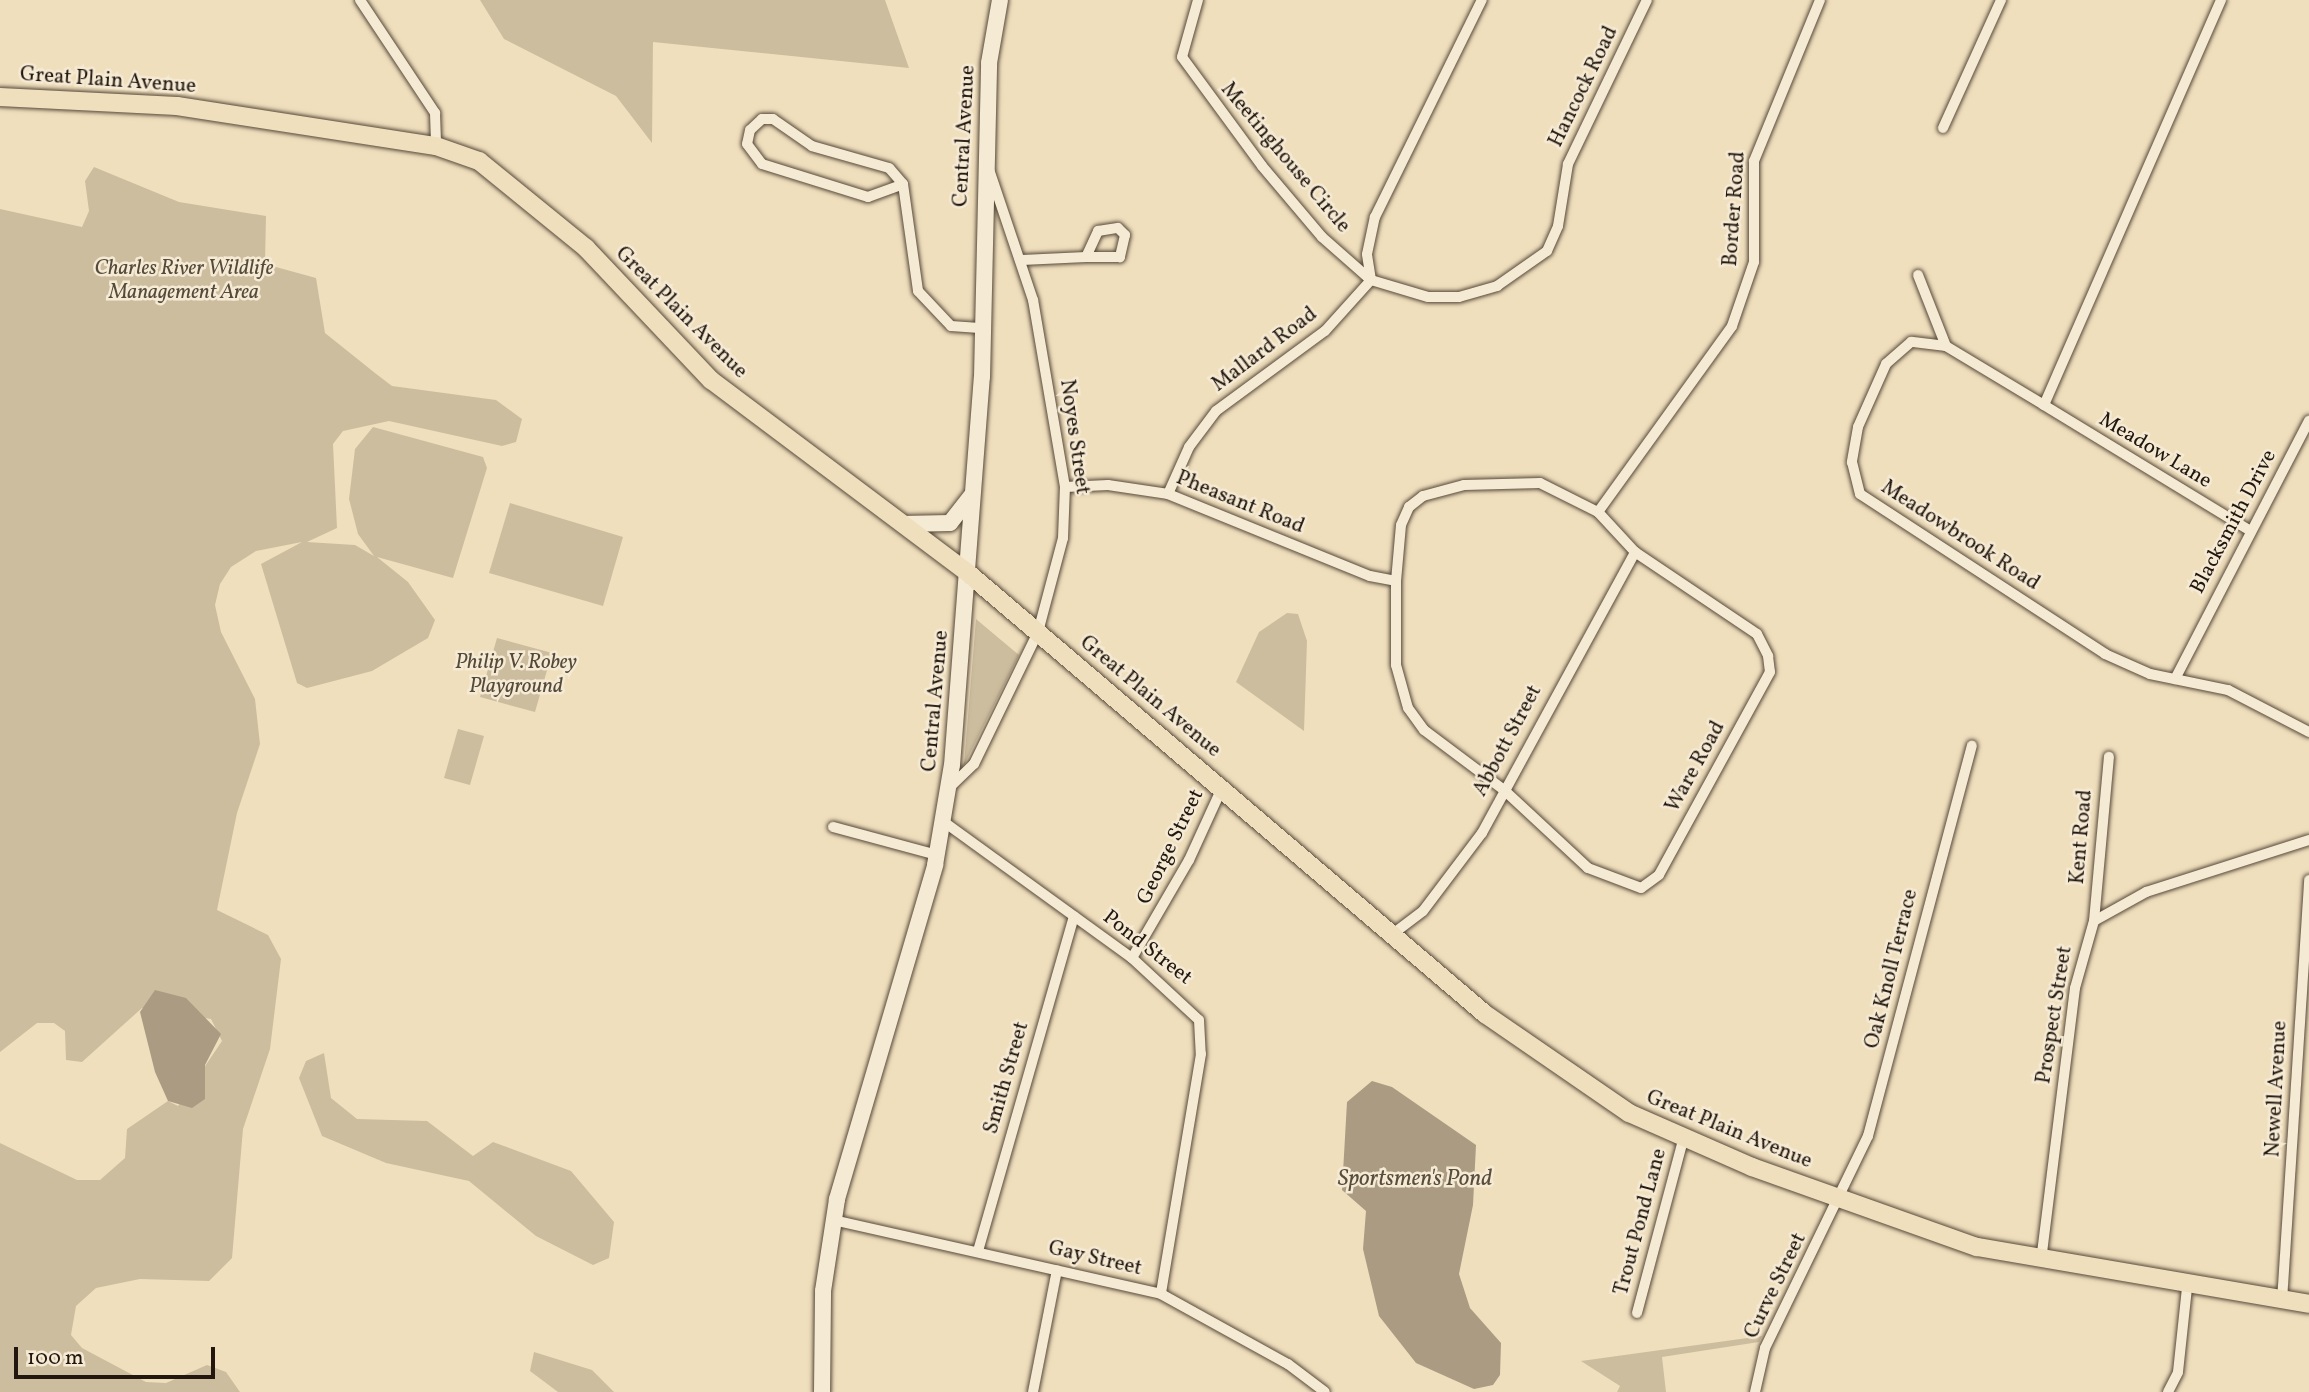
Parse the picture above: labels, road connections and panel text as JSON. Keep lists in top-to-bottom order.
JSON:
{
  "streets": {
    "main road": ["Great Plain Avenue", "Central Avenue"],
    "street": [
      "Hancock Road",
      "Meetinghouse Circle",
      "Border Road",
      "Mallard Road",
      "Noyes Street",
      "Meadow Lane",
      "Pheasant Road",
      "Blacksmith Drive",
      "Meadowbrook Road",
      "Abbott Street",
      "Ware Road",
      "Kent Road",
      "George Street",
      "Pond Street",
      "Oak Knoll Terrace",
      "Prospect Street",
      "Smith Street",
      "Newell Avenue",
      "Trout Pond Lane",
      "Gay Street",
      "Curve Street"
    ]
  },
  "crossings": [
    ["Great Plain Avenue", "Central Avenue"],
    ["Great Plain Avenue", "Noyes Street"],
    ["Great Plain Avenue", "Abbott Street"],
    ["Great Plain Avenue", "George Street"],
    ["Great Plain Avenue", "Oak Knoll Terrace"],
    ["Great Plain Avenue", "Prospect Street"],
    ["Great Plain Avenue", "Newell Avenue"],
    ["Great Plain Avenue", "Trout Pond Lane"],
    ["Great Plain Avenue", "Curve Street"],
    ["Hancock Road", "Meetinghouse Circle"],
    ["Hancock Road", "Mallard Road"],
    ["Central Avenue", "Noyes Street"],
    ["Central Avenue", "Pond Street"],
    ["Central Avenue", "Gay Street"],
    ["Meetinghouse Circle", "Mallard Road"],
    ["Border Road", "Ware Road"],
    ["Mallard Road", "Pheasant Road"],
    ["Noyes Street", "Pheasant Road"],
    ["Meadow Lane", "Blacksmith Drive"],
    ["Meadow Lane", "Meadowbrook Road"],
    ["Pheasant Road", "Ware Road"],
    ["Blacksmith Drive", "Meadowbrook Road"],
    ["Abbott Street", "Ware Road"],
    ["Kent Road", "Prospect Street"],
    ["George Street", "Pond Street"],
    ["Pond Street", "Smith Street"],
    ["Pond Street", "Gay Street"],
    ["Oak Knoll Terrace", "Curve Street"],
    ["Smith Street", "Gay Street"]
  ],
  "water": ["Sportsmen's Pond"],
  "parks": ["Charles River Wildlife Management Area", "Philip V. Robey Playground"],
  "scale_bar": "100 m"
}
